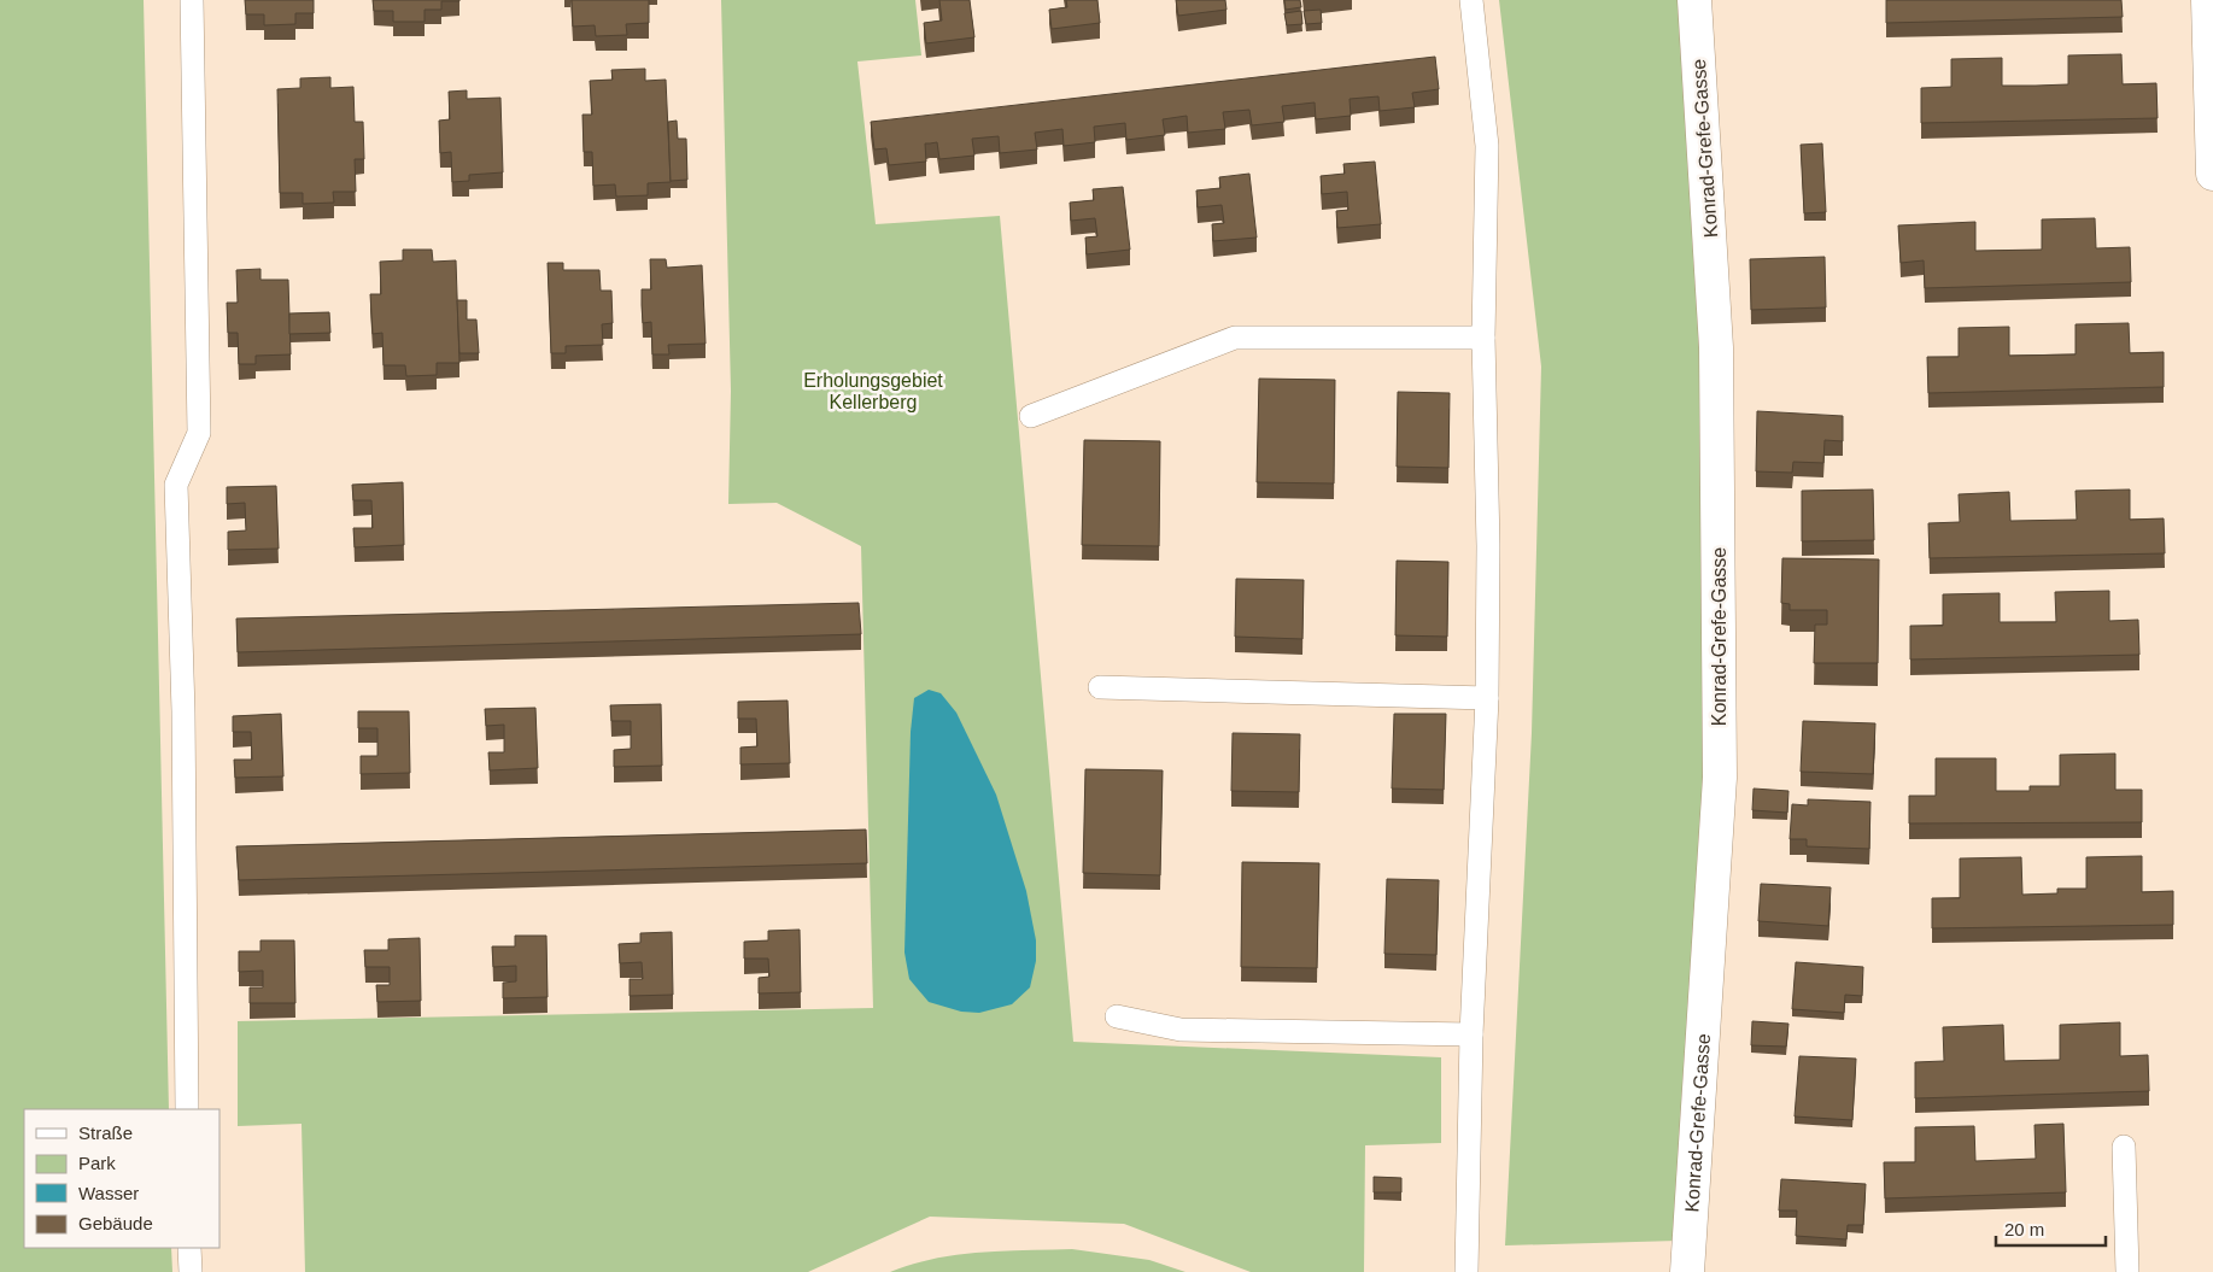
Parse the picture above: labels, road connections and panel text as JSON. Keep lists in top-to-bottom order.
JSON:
{
  "streets": {
    "street": ["Konrad-Grefe-Gasse"]
  },
  "parks": ["Erholungsgebiet Kellerberg"],
  "legend": [
    "Straße",
    "Park",
    "Wasser",
    "Gebäude"
  ],
  "scale_bar": "20 m"
}
